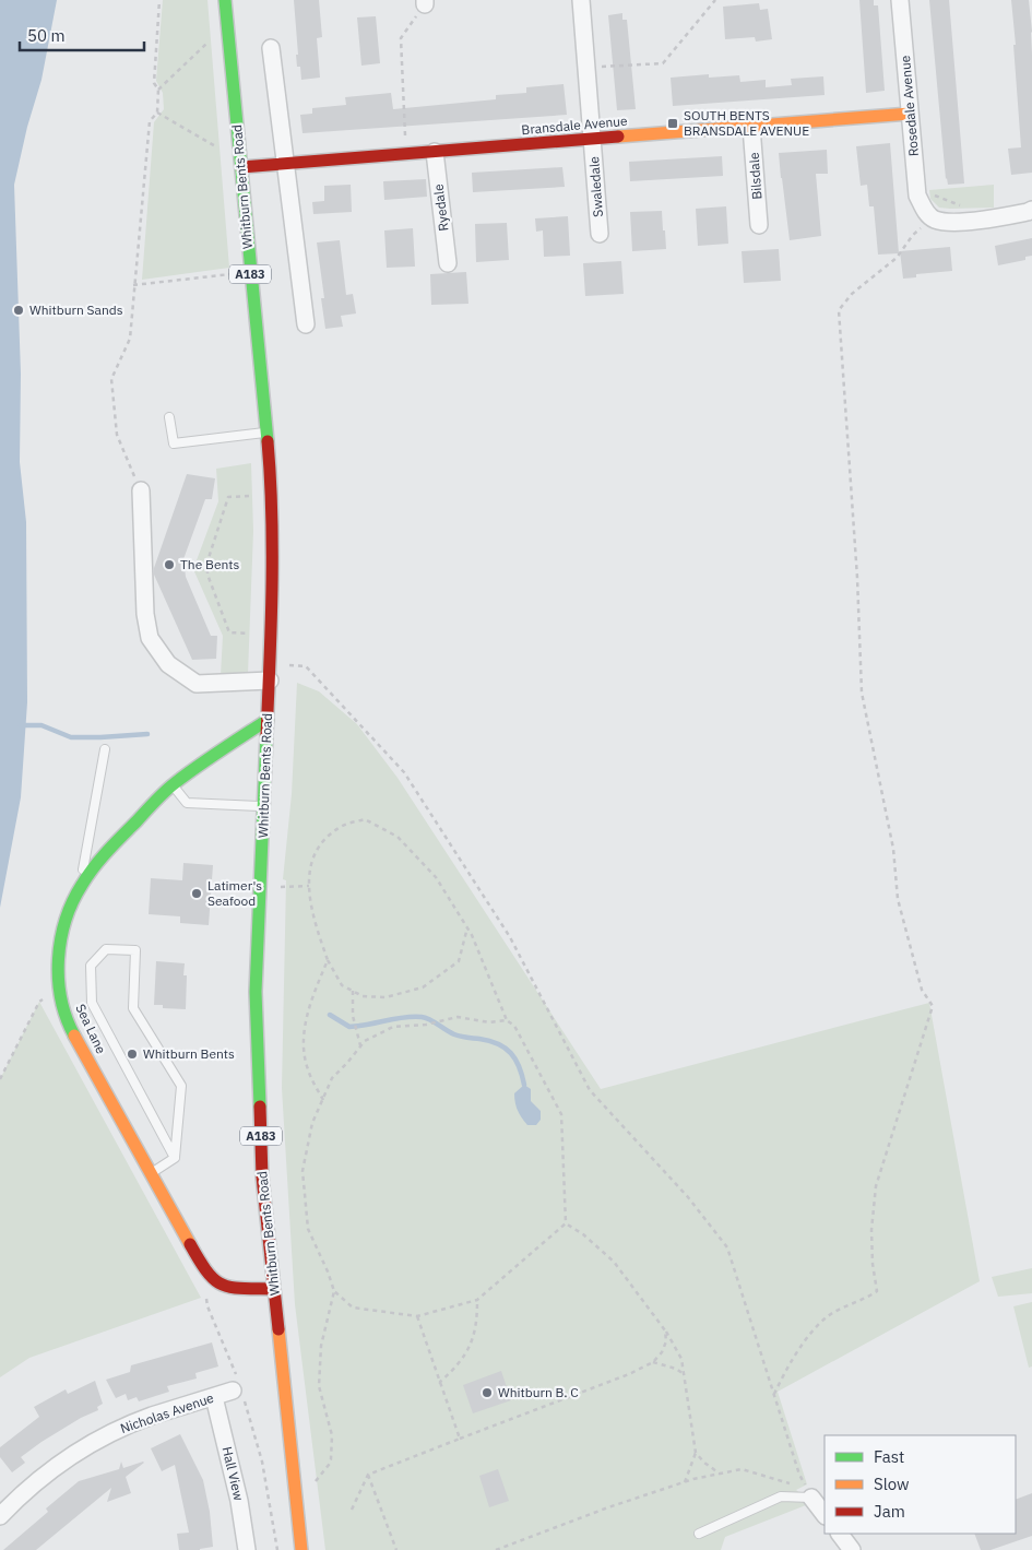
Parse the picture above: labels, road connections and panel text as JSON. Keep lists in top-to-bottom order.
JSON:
{
  "streets": {
    "main road": [
      "Bransdale Avenue",
      "Whitburn Bents Road",
      "A183",
      "Sea Lane"
    ],
    "street": [
      "Rosedale Avenue",
      "Bilsdale",
      "Swaledale",
      "Ryedale",
      "Nicholas Avenue",
      "Hall View"
    ]
  },
  "crossings": [
    ["Rosedale Avenue", "Bransdale Avenue"],
    ["Bransdale Avenue", "Bilsdale"],
    ["Bransdale Avenue", "Whitburn Bents Road"],
    ["Bransdale Avenue", "Swaledale"],
    ["Bransdale Avenue", "Ryedale"],
    ["Whitburn Bents Road", "Sea Lane"],
    ["Nicholas Avenue", "Hall View"]
  ],
  "places": {
    "transit": ["SOUTH BENTS BRANSDALE AVENUE"],
    "other": [
      "Whitburn Sands",
      "The Bents",
      "Latimer's Seafood",
      "Whitburn Bents",
      "Whitburn B. C"
    ]
  },
  "legend": ["Fast", "Slow", "Jam"],
  "scale_bar": "50 m"
}
